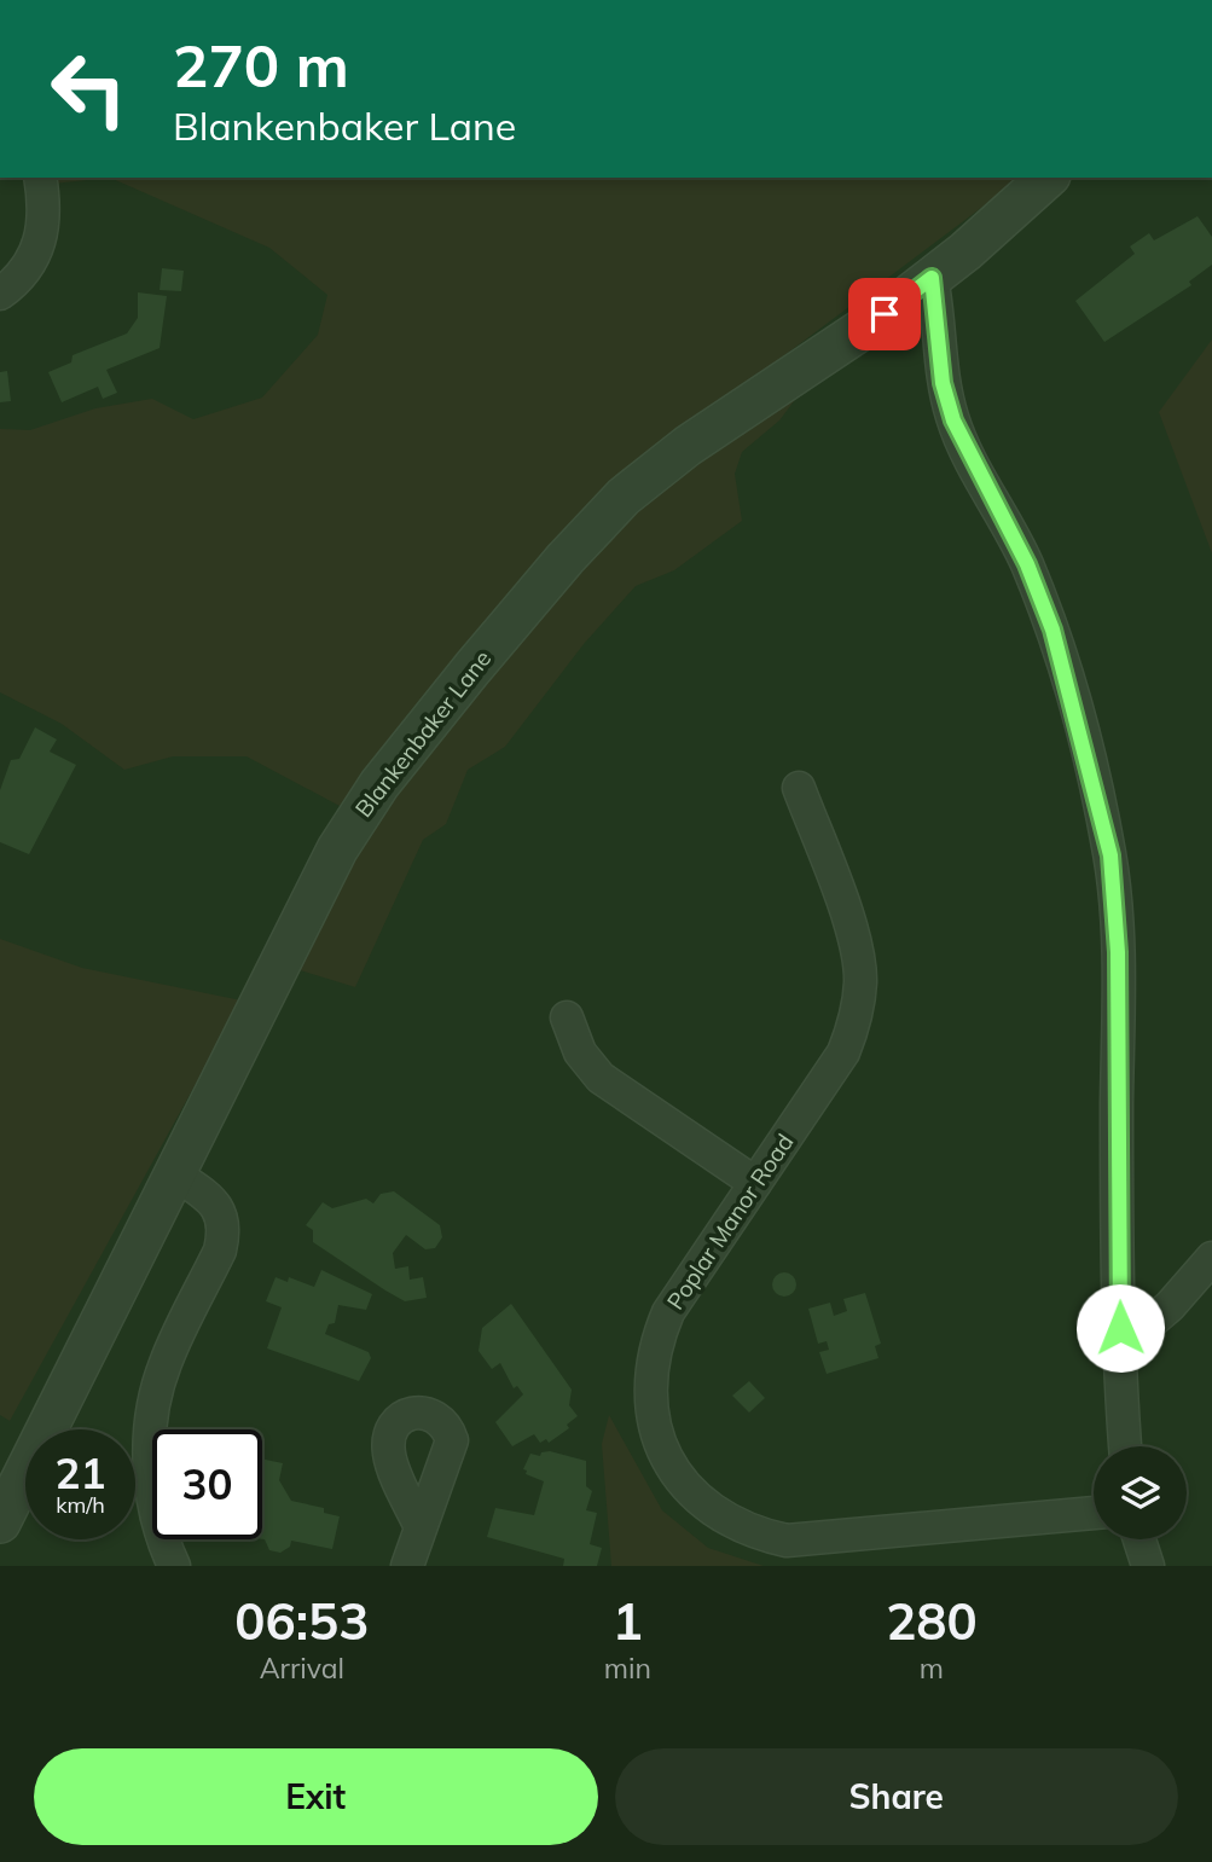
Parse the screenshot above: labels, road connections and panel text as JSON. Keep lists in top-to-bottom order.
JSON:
{
  "streets": {
    "street": ["Blankenbaker Lane", "Poplar Manor Road"]
  },
  "page": {
    "turn": ["270 m", "Blankenbaker Lane"],
    "speed": "21 km/h",
    "limit": "30",
    "eta": [
      "06:53",
      "Arrival",
      "1",
      "min",
      "280",
      "m"
    ],
    "buttons": ["Exit", "Share"]
  }
}
